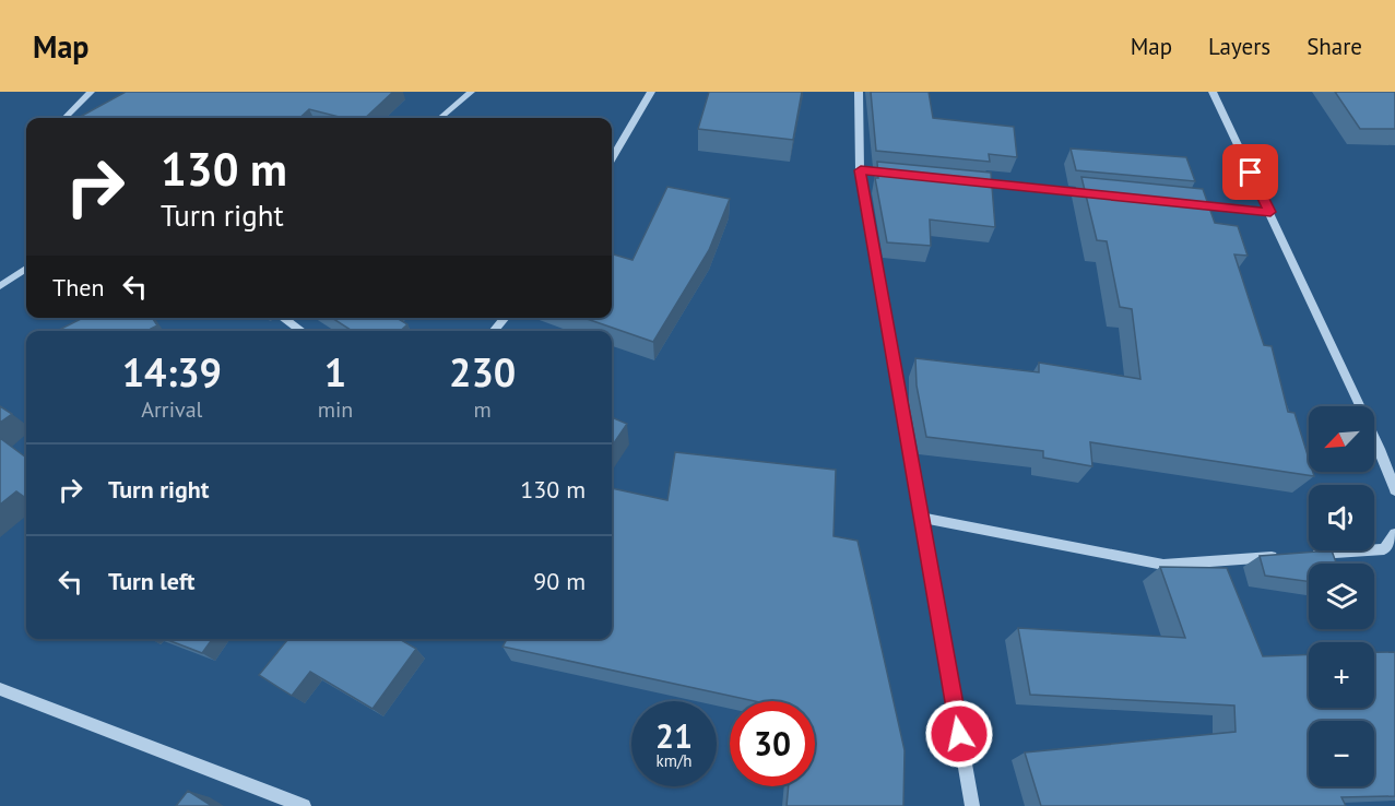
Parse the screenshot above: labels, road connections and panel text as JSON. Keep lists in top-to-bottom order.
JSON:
{
  "north": "bottom left",
  "page": {
    "header": "Map",
    "nav": ["Map", "Layers", "Share"],
    "turn": ["130 m", "Turn right"],
    "then": "Then",
    "eta": [
      "14:39",
      "Arrival",
      "1",
      "min",
      "230",
      "m"
    ],
    "map_buttons": ["+", "−"],
    "list": [
      {
        "name": "Turn right",
        "value": "130 m"
      },
      {
        "name": "Turn left",
        "value": "90 m"
      }
    ],
    "speed": "21 km/h",
    "limit": "30"
  }
}
